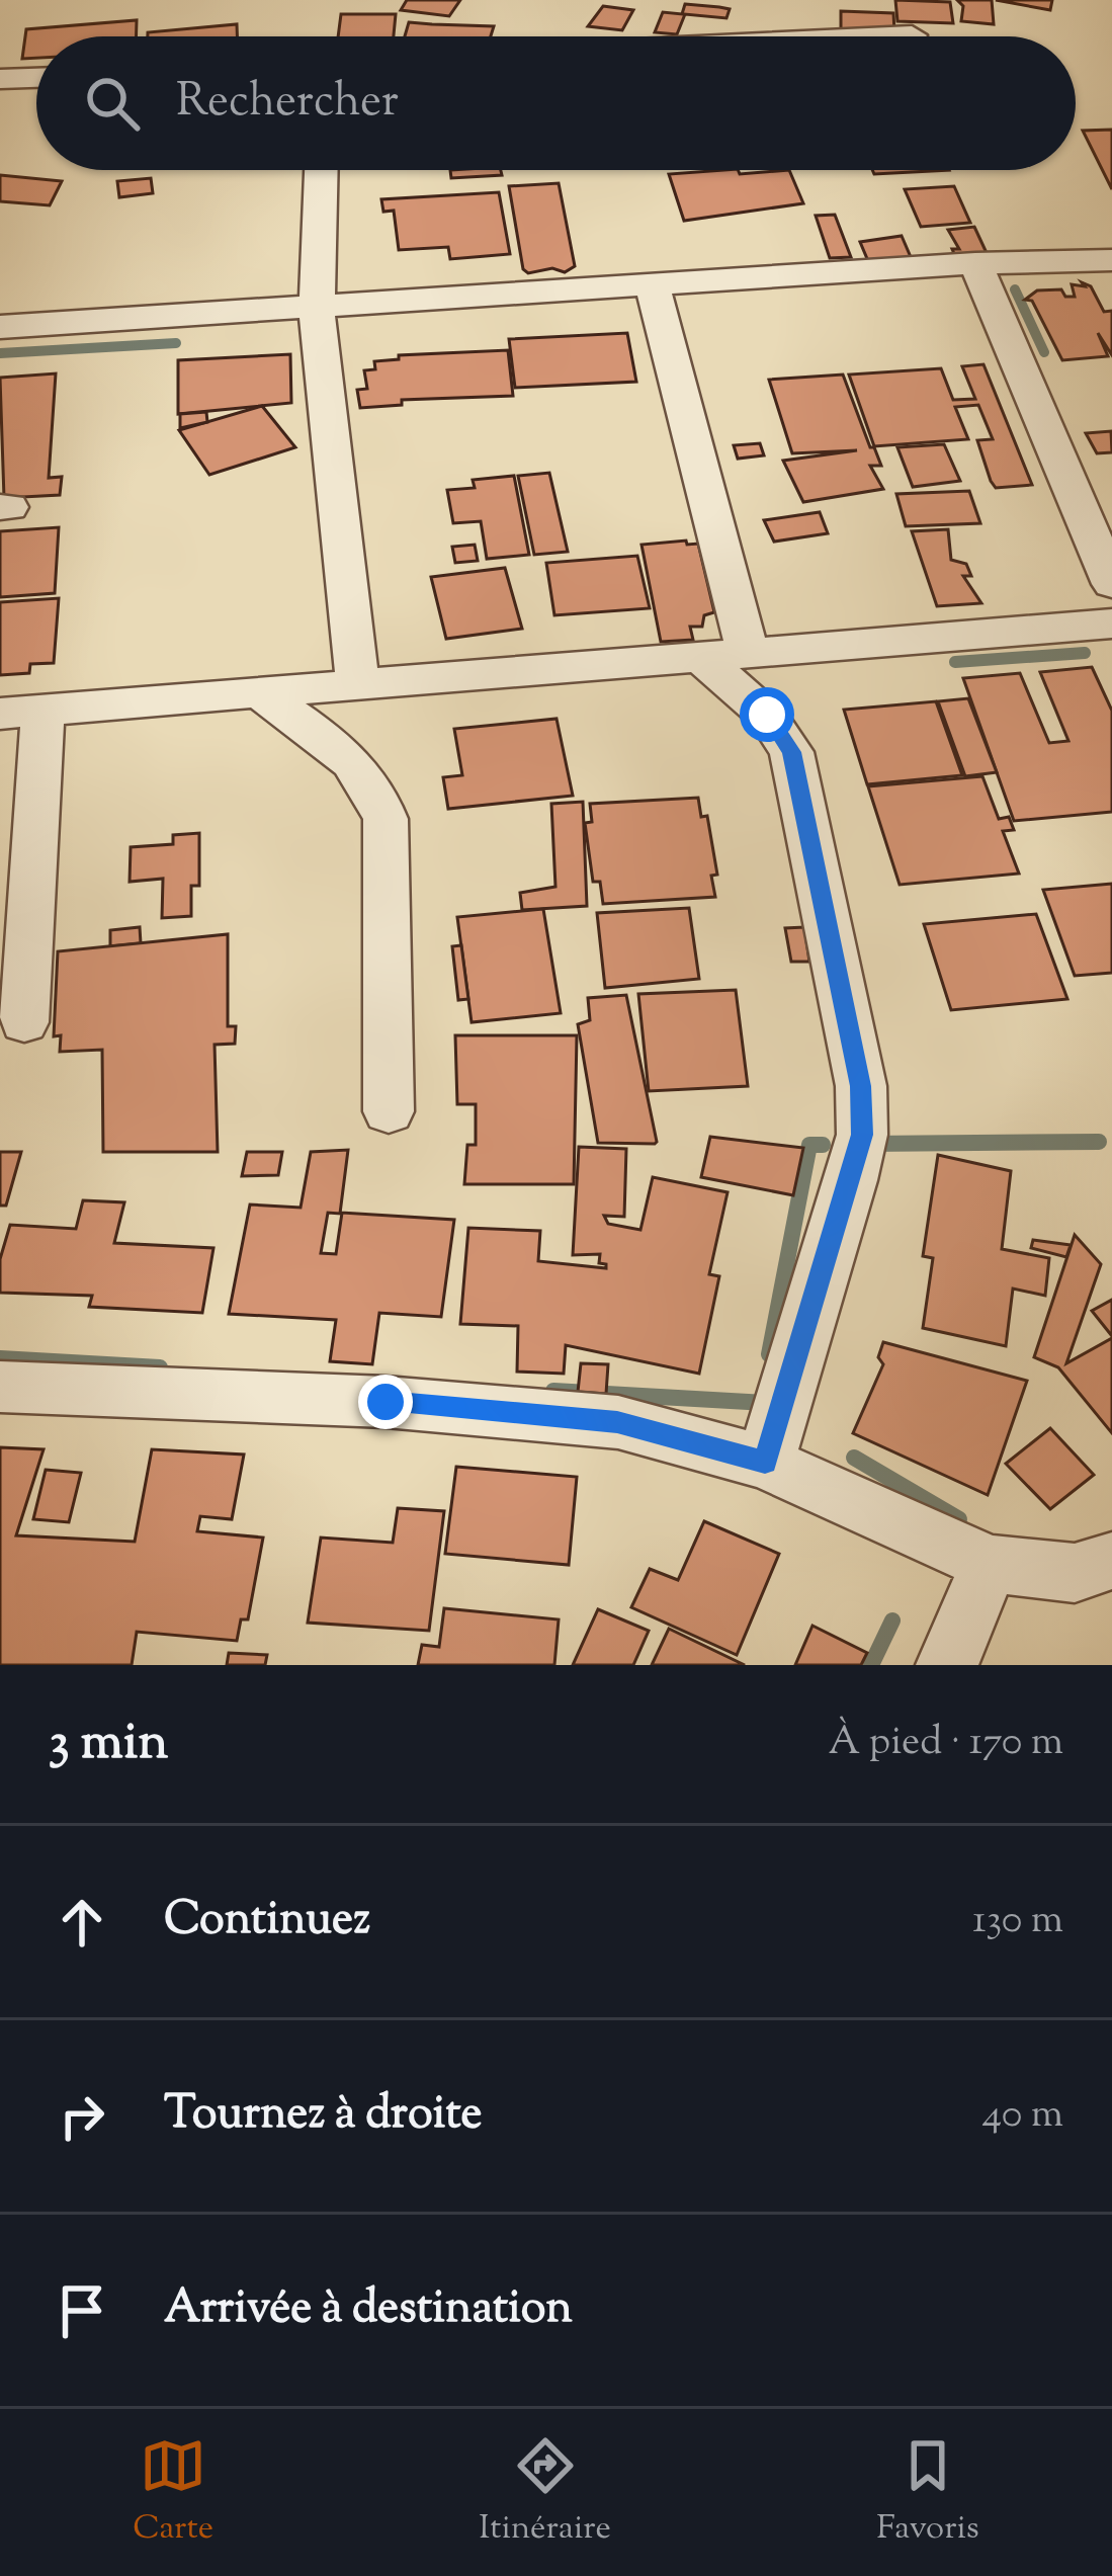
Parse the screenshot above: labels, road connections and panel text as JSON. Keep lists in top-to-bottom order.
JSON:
{
  "page": {
    "search": "Rechercher",
    "heading": ["3 min", "À pied · 170 m"],
    "list": [
      ["Continuez", "130 m"],
      ["Tournez à droite", "40 m"],
      "Arrivée à destination"
    ],
    "nav": ["Carte", "Itinéraire", "Favoris"]
  }
}
